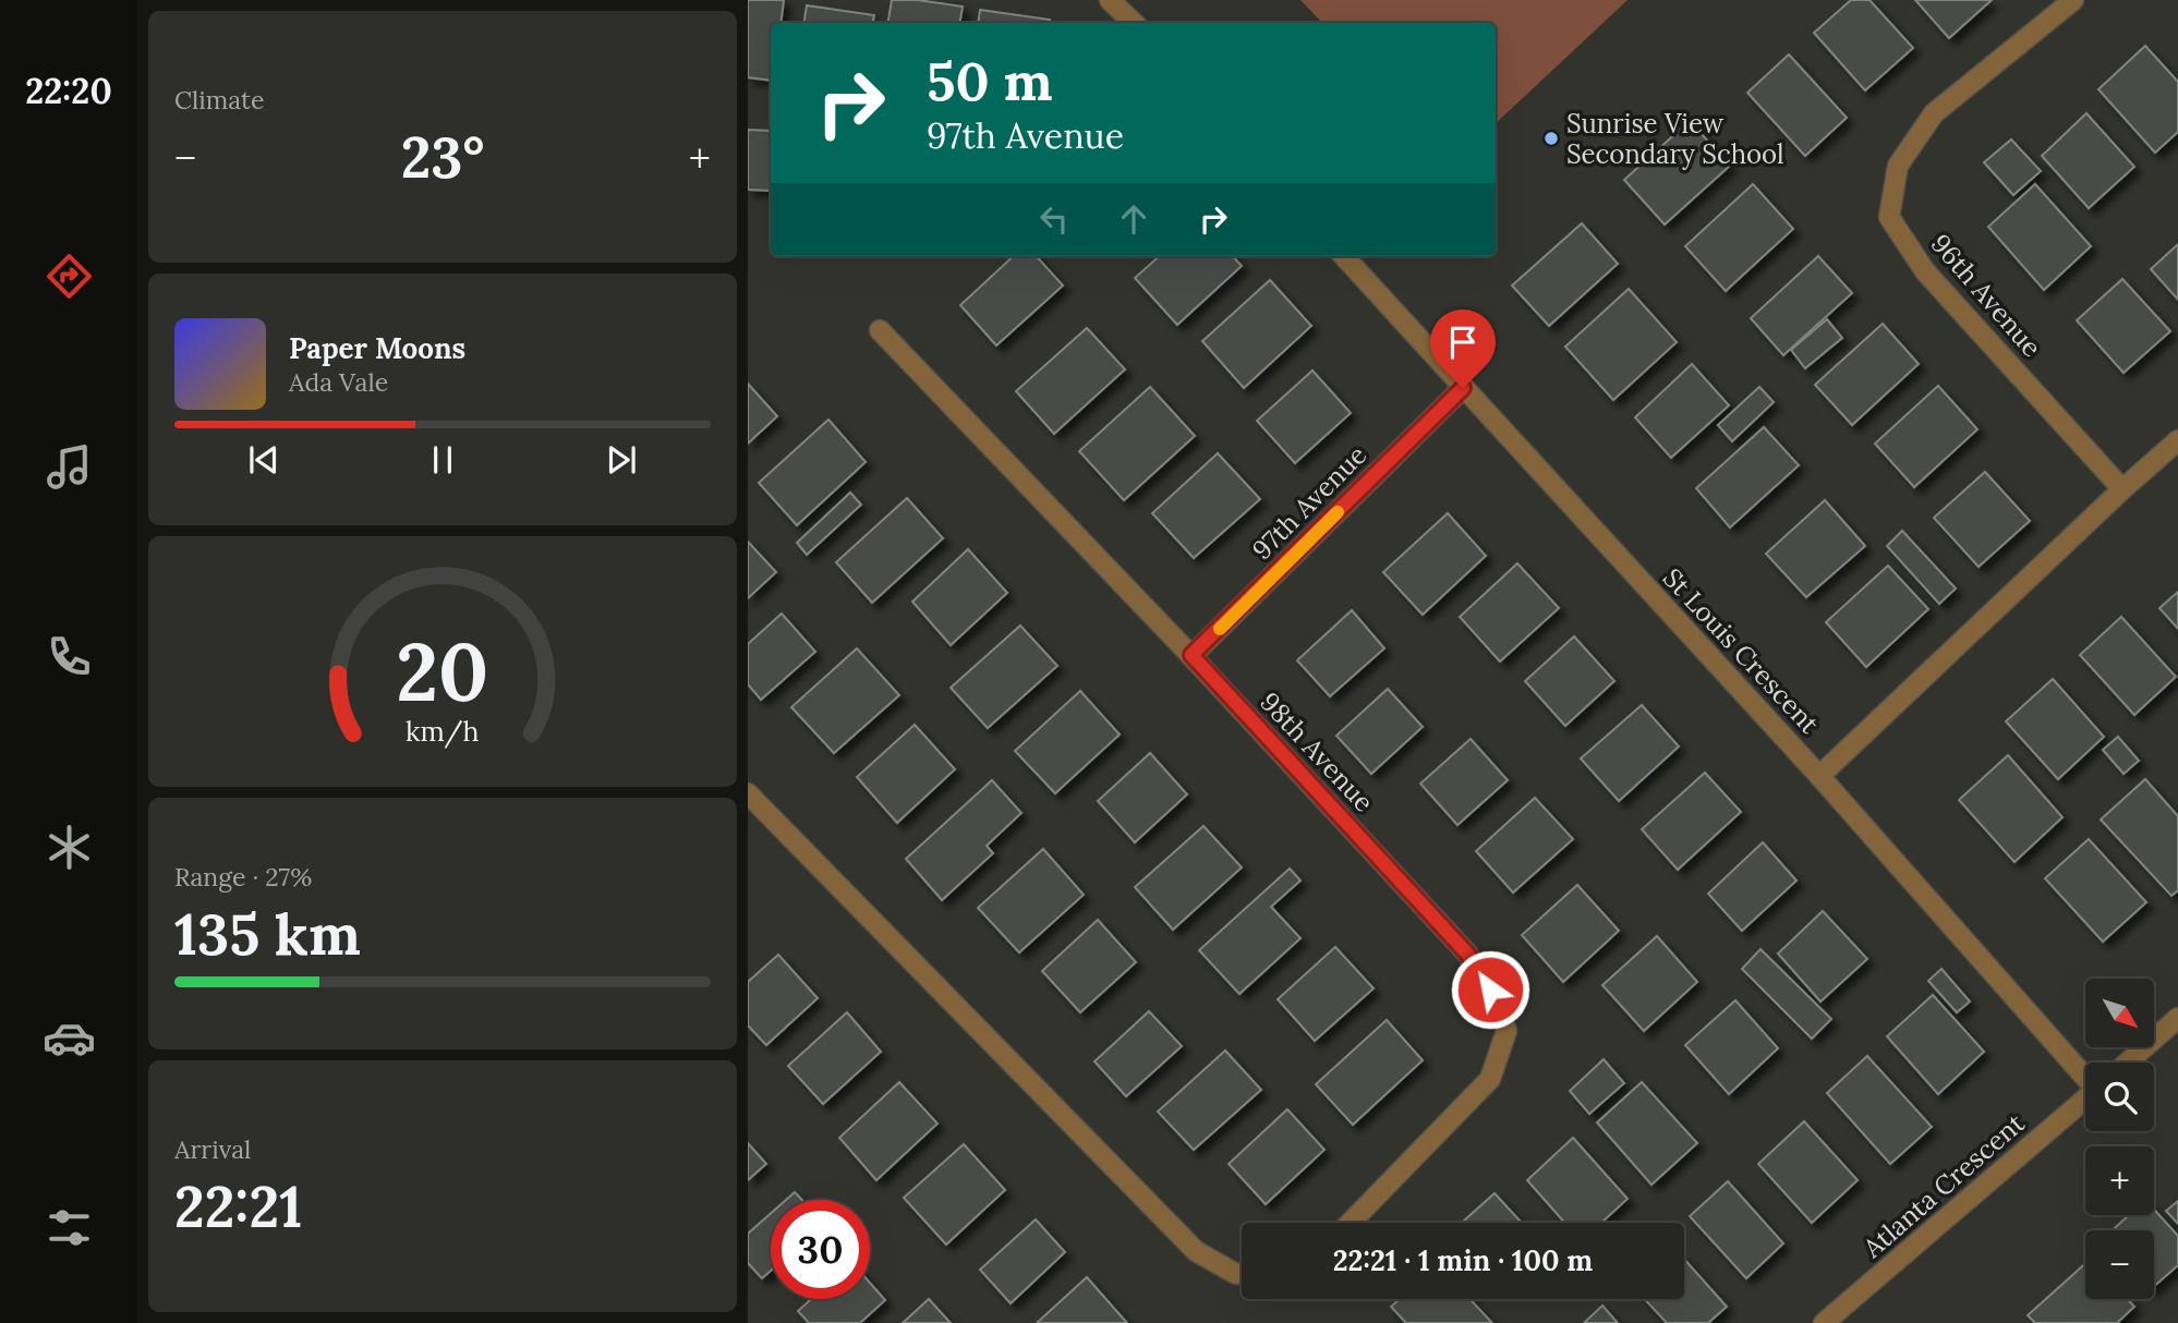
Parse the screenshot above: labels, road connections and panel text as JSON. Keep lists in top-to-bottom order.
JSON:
{
  "streets": {
    "street": [
      "96th Avenue",
      "97th Avenue",
      "St Louis Crescent",
      "98th Avenue",
      "Atlanta Crescent"
    ]
  },
  "crossings": [
    ["97th Avenue", "St Louis Crescent"],
    ["97th Avenue", "98th Avenue"]
  ],
  "places": ["Sunrise View Secondary School"],
  "north": "bottom right",
  "page": {
    "tabs": "22:20",
    "tile": [
      "Climate",
      ["Range · 27%", "135 km"],
      ["Arrival", "22:21"]
    ],
    "turn": ["50 m", "97th Avenue"],
    "heat": ["−", "23°", "+"],
    "song": ["Paper Moons", "Ada Vale"],
    "map_buttons": ["+", "−"],
    "limit": "30",
    "trip": "22:21 · 1 min · 100 m",
    "gauge": ["20", "km/h"]
  }
}
